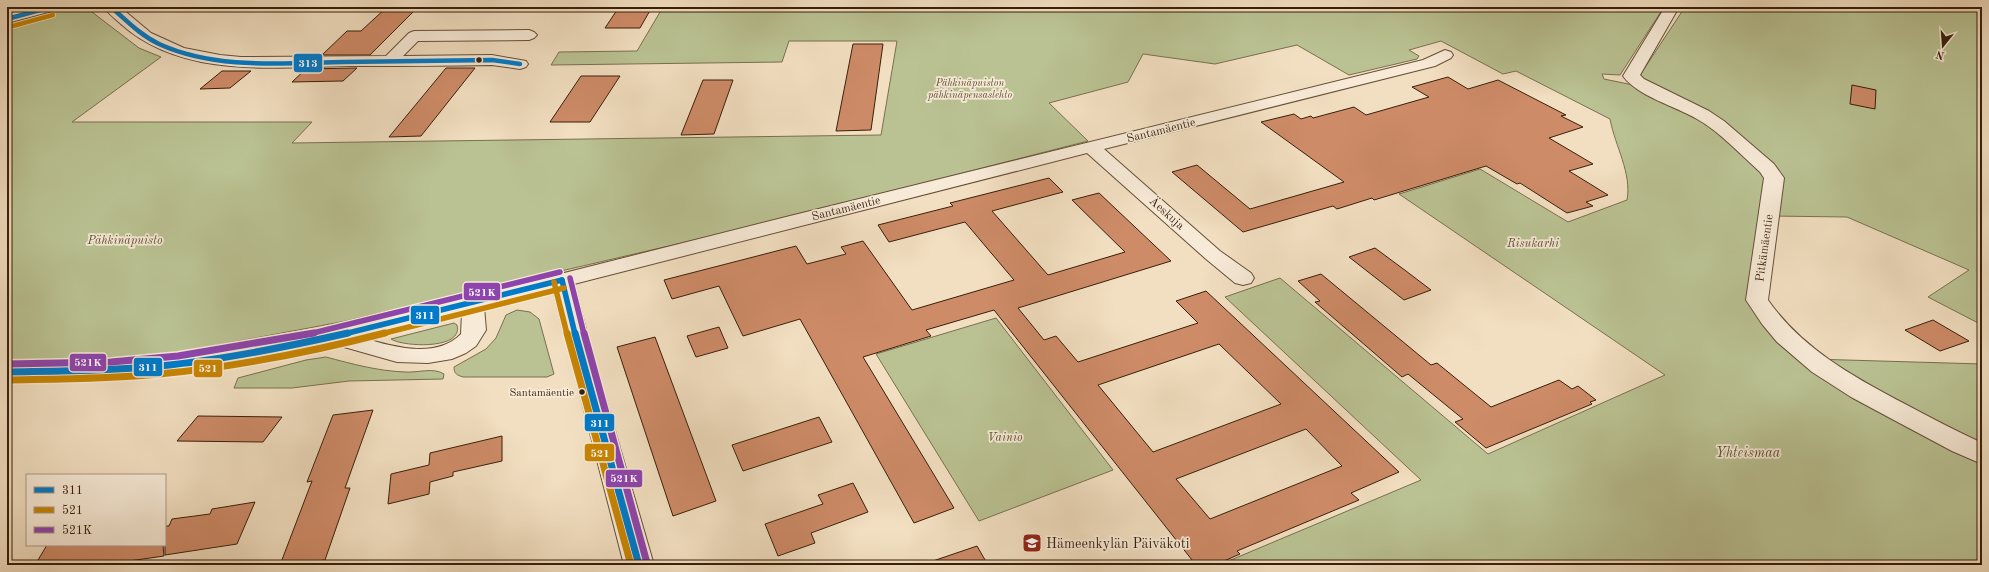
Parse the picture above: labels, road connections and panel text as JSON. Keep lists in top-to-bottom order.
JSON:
{
  "streets": {
    "street": ["Santamäentie", "Äeskuja", "Pitkämäentie"]
  },
  "crossings": [
    ["Santamäentie", "Äeskuja"]
  ],
  "parks": [
    "Pähkinäpuiston pähkinäpensaslehto",
    "Pähkinäpuisto",
    "Risukarhi",
    "Vainio",
    "Yhteismaa"
  ],
  "places": {
    "other": ["Santamäentie"],
    "school or university": ["Hämeenkylän Päiväkoti"]
  },
  "lines": [
    "transit line 311",
    "transit line 313",
    "transit line 521",
    "transit line 521K"
  ],
  "legend": ["311", "521", "521K"],
  "north": "bottom"
}
